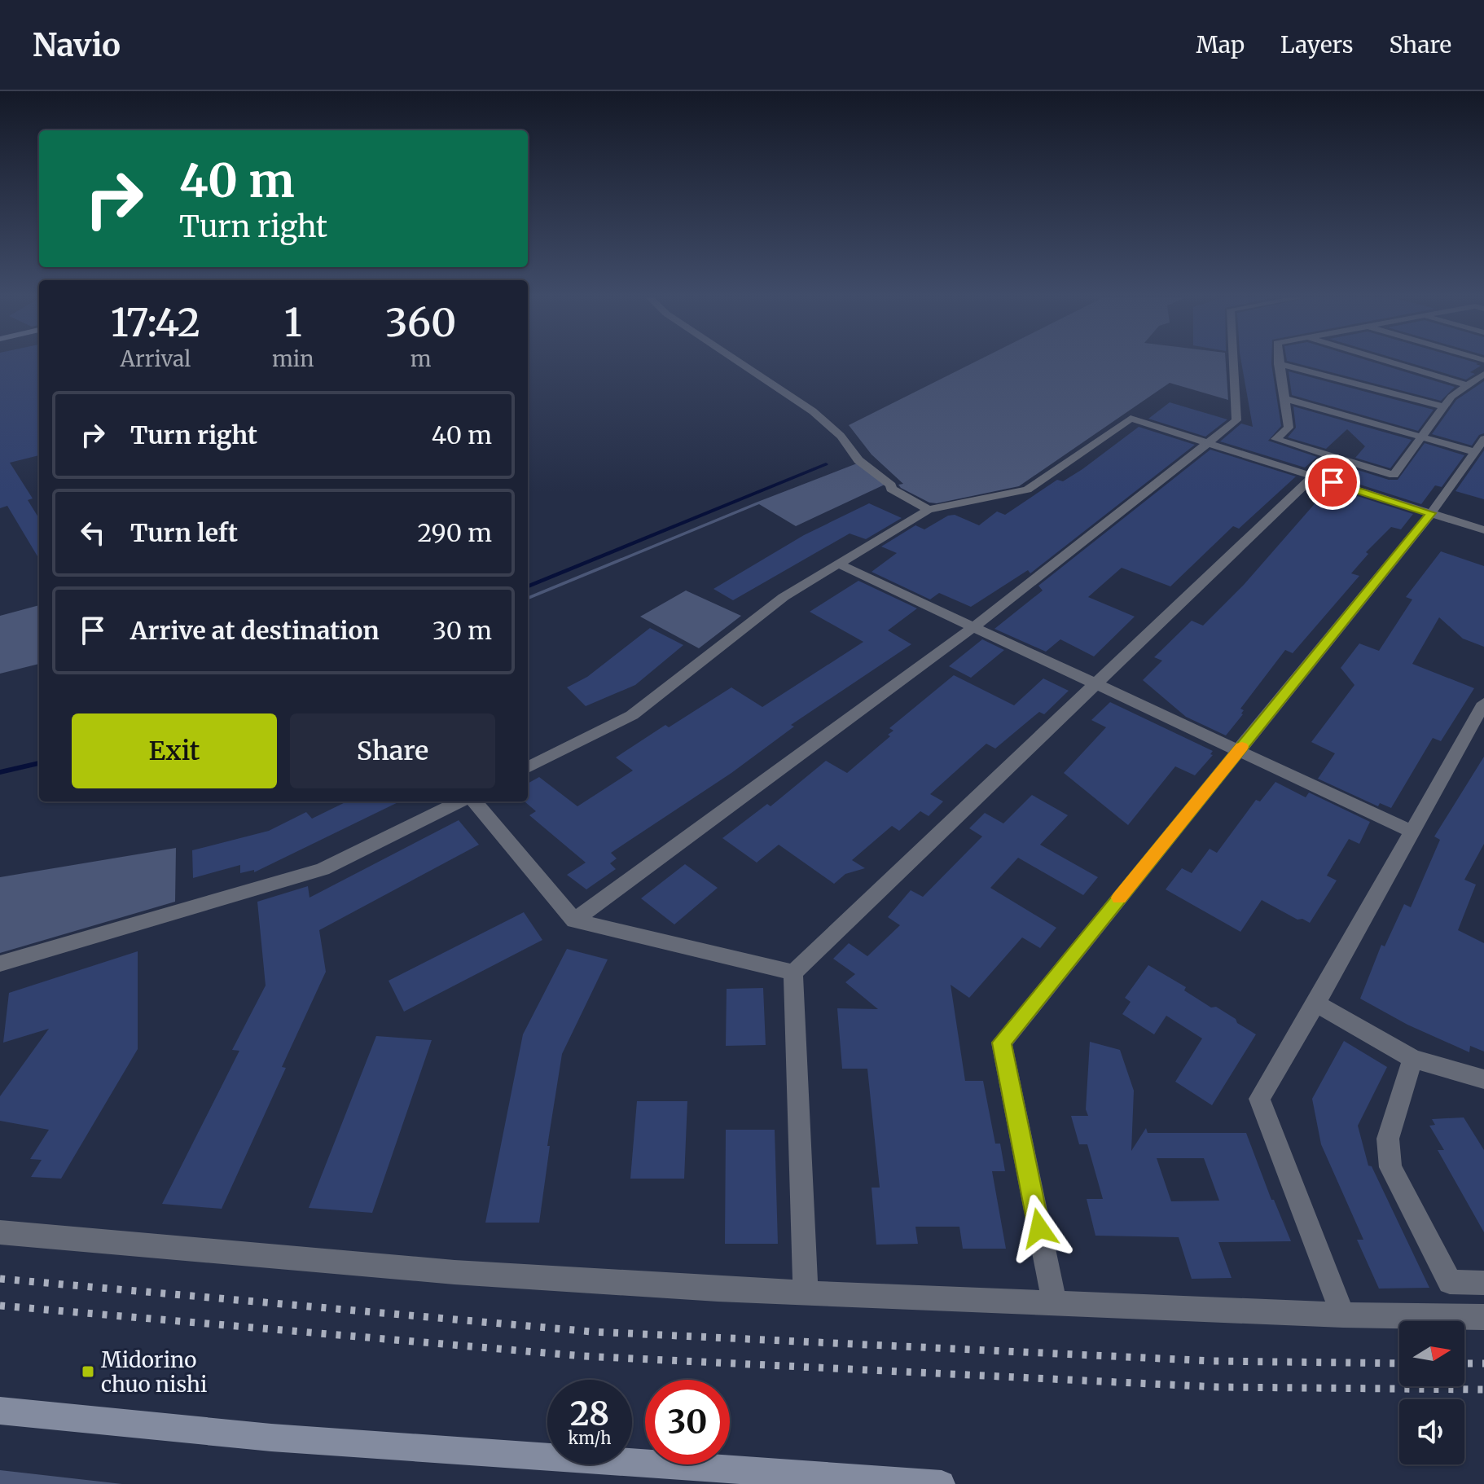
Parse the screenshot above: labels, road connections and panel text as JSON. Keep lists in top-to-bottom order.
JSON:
{
  "places": {
    "transit": ["Midorino chuo nishi"]
  },
  "north": "right",
  "page": {
    "header": "Navio",
    "nav": ["Map", "Layers", "Share"],
    "turn": ["40 m", "Turn right"],
    "eta": [
      "17:42",
      "Arrival",
      "1",
      "min",
      "360",
      "m"
    ],
    "list": [
      {
        "name": "Turn right",
        "value": "40 m"
      },
      {
        "name": "Turn left",
        "value": "290 m"
      },
      {
        "name": "Arrive at destination",
        "value": "30 m"
      }
    ],
    "buttons": ["Exit", "Share"],
    "speed": "28 km/h",
    "limit": "30"
  }
}
